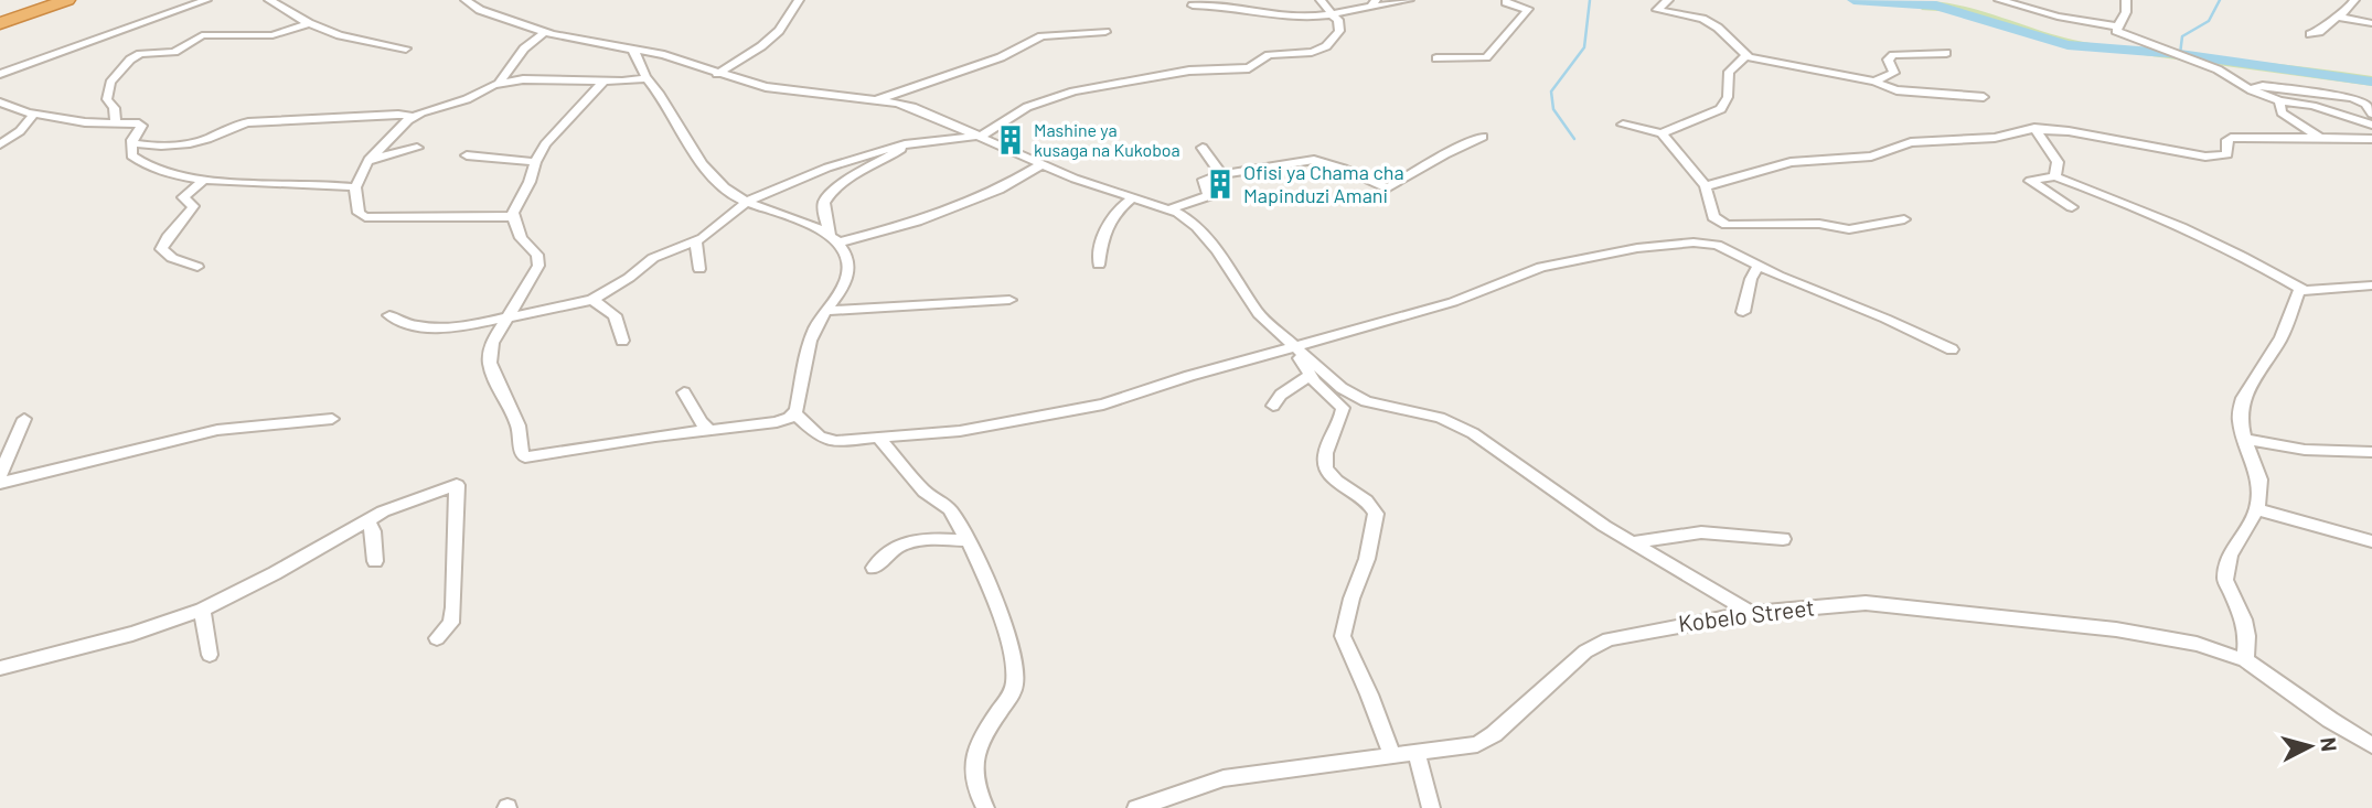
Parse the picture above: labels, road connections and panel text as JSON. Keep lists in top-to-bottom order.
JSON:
{
  "streets": {
    "street": ["Kobelo Street"]
  },
  "places": {
    "building": ["Mashine ya kusaga na Kukoboa", "Ofisi ya Chama cha Mapinduzi Amani"]
  },
  "north": "right"
}
